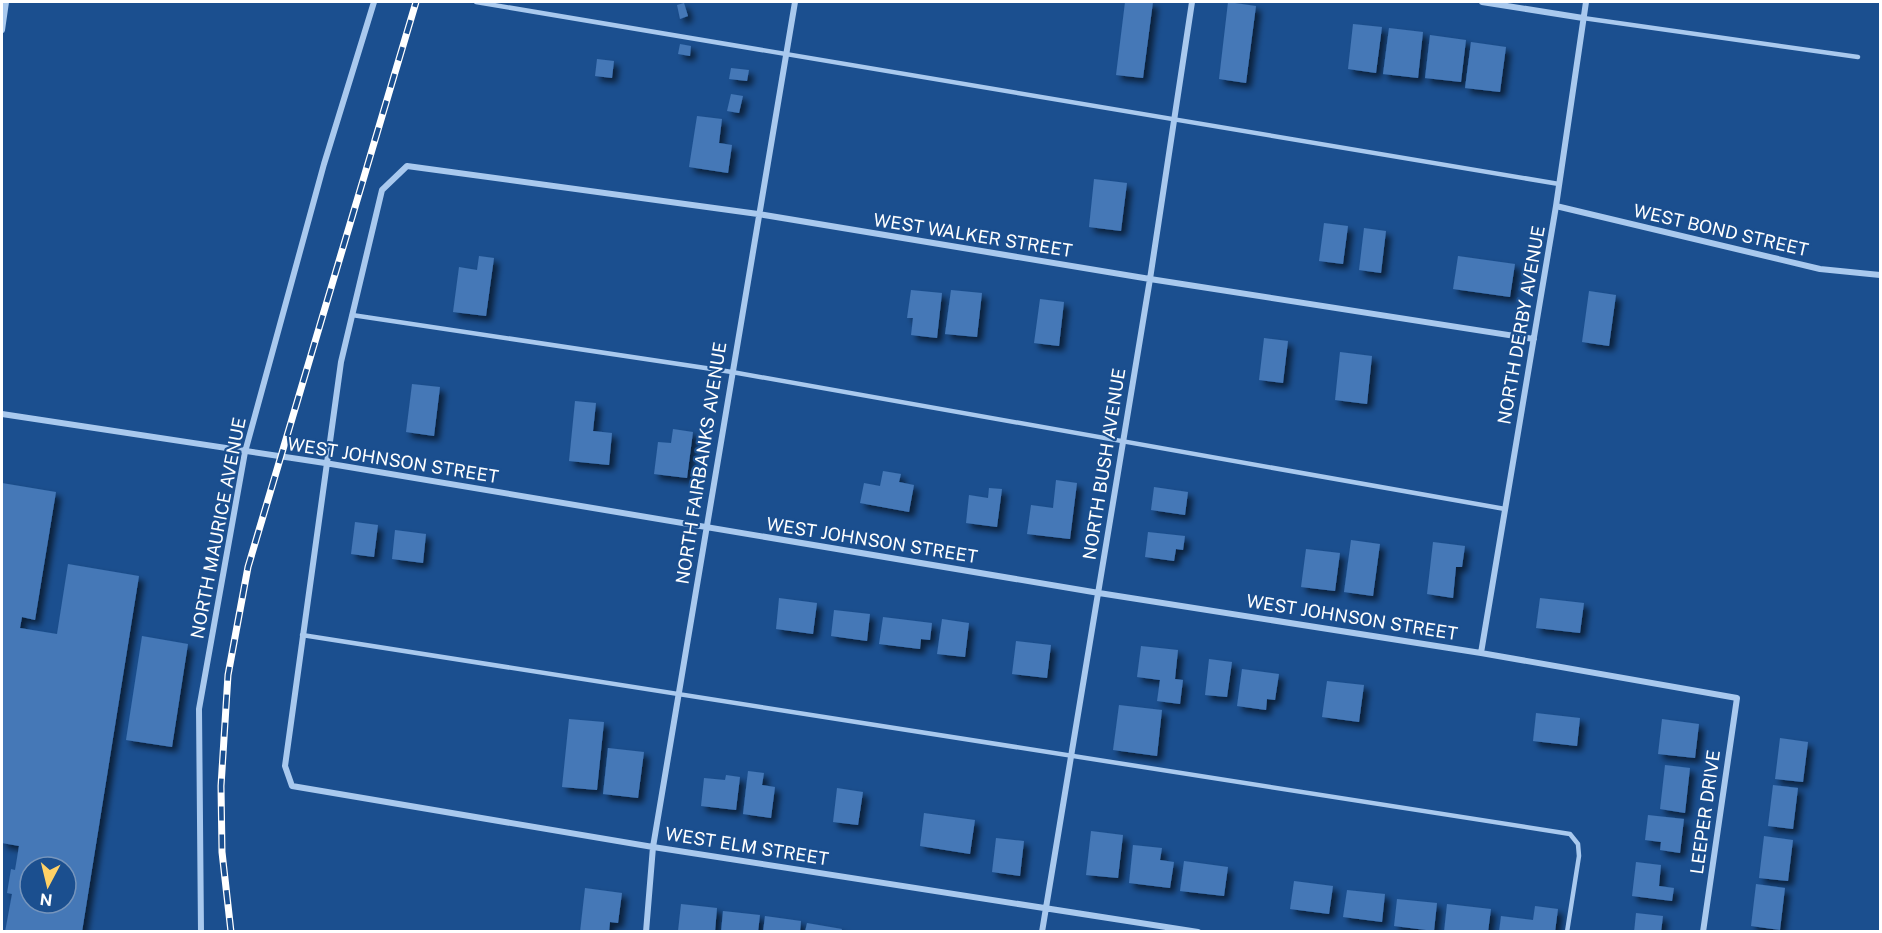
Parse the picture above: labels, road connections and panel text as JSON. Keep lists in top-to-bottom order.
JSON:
{
  "streets": {
    "street": [
      "WEST BOND STREET",
      "WEST WALKER STREET",
      "NORTH DERBY AVENUE",
      "WEST JOHNSON STREET",
      "NORTH FAIRBANKS AVENUE",
      "NORTH BUSH AVENUE",
      "NORTH MAURICE AVENUE",
      "LEEPER DRIVE",
      "WEST ELM STREET"
    ]
  },
  "crossings": [
    ["WEST BOND STREET", "NORTH DERBY AVENUE"],
    ["WEST WALKER STREET", "NORTH DERBY AVENUE"],
    ["WEST WALKER STREET", "NORTH FAIRBANKS AVENUE"],
    ["WEST WALKER STREET", "NORTH BUSH AVENUE"],
    ["NORTH DERBY AVENUE", "WEST JOHNSON STREET"],
    ["WEST JOHNSON STREET", "NORTH FAIRBANKS AVENUE"],
    ["WEST JOHNSON STREET", "NORTH BUSH AVENUE"],
    ["WEST JOHNSON STREET", "NORTH MAURICE AVENUE"],
    ["WEST JOHNSON STREET", "LEEPER DRIVE"],
    ["NORTH FAIRBANKS AVENUE", "WEST ELM STREET"],
    ["NORTH BUSH AVENUE", "WEST ELM STREET"]
  ],
  "north": "bottom"
}
